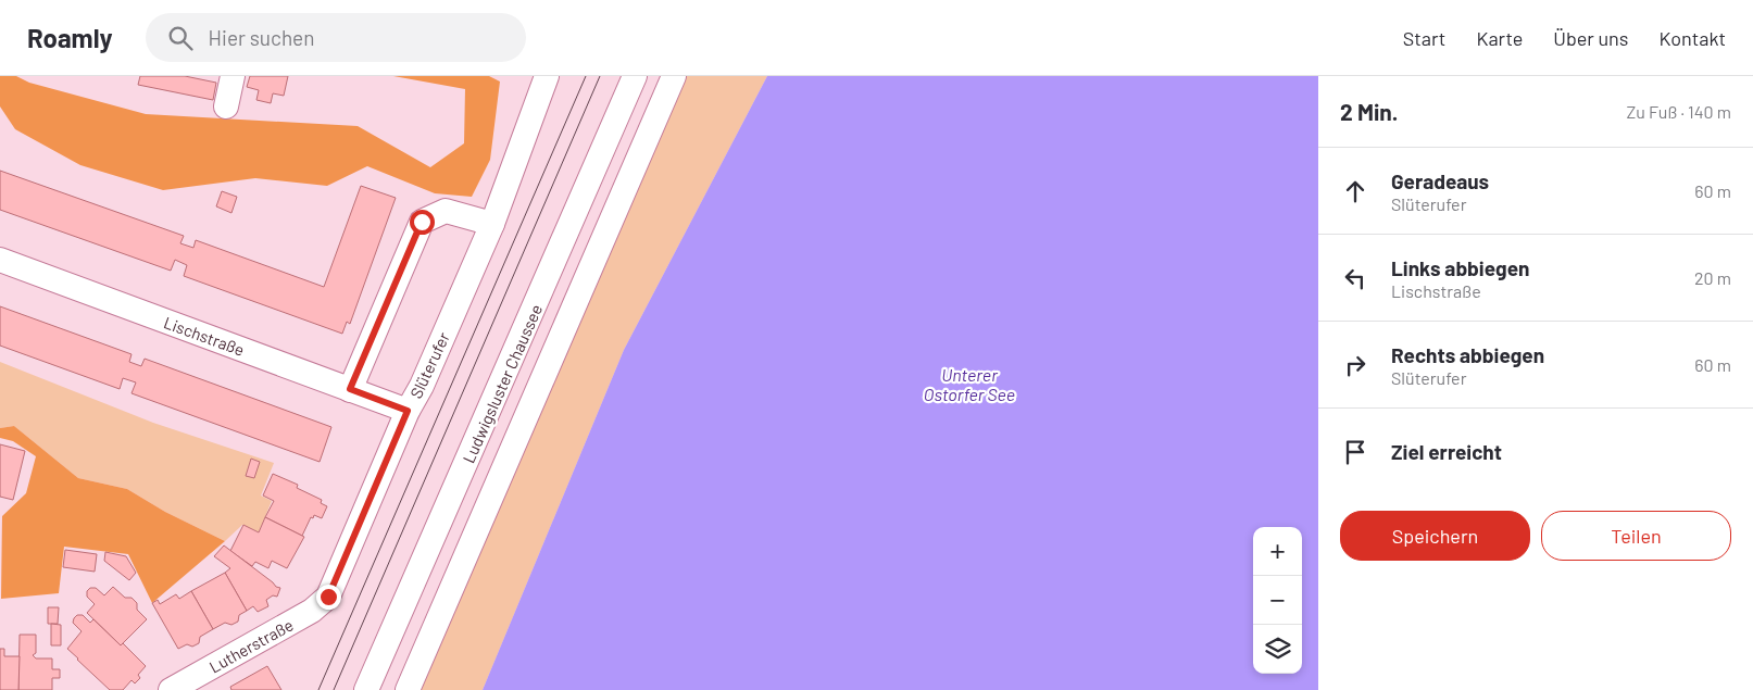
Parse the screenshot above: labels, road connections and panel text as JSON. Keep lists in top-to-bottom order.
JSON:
{
  "streets": {
    "street": [
      "Lischstraße",
      "Slüterufer",
      "Ludwigsluster Chaussee",
      "Lutherstraße"
    ]
  },
  "crossings": [
    ["Lischstraße", "Slüterufer"],
    ["Slüterufer", "Lutherstraße"]
  ],
  "water": ["Unterer Ostorfer See"],
  "page": {
    "header": "Roamly",
    "search": "Hier suchen",
    "nav": [
      "Start",
      "Karte",
      "Über uns",
      "Kontakt"
    ],
    "heading": ["2 Min.", "Zu Fuß · 140 m"],
    "list": [
      ["Geradeaus", "Slüterufer", "60 m"],
      ["Links abbiegen", "Lischstraße", "20 m"],
      ["Rechts abbiegen", "Slüterufer", "60 m"],
      "Ziel erreicht"
    ],
    "buttons": ["Speichern", "Teilen"],
    "map_buttons": ["+", "−"]
  }
}
